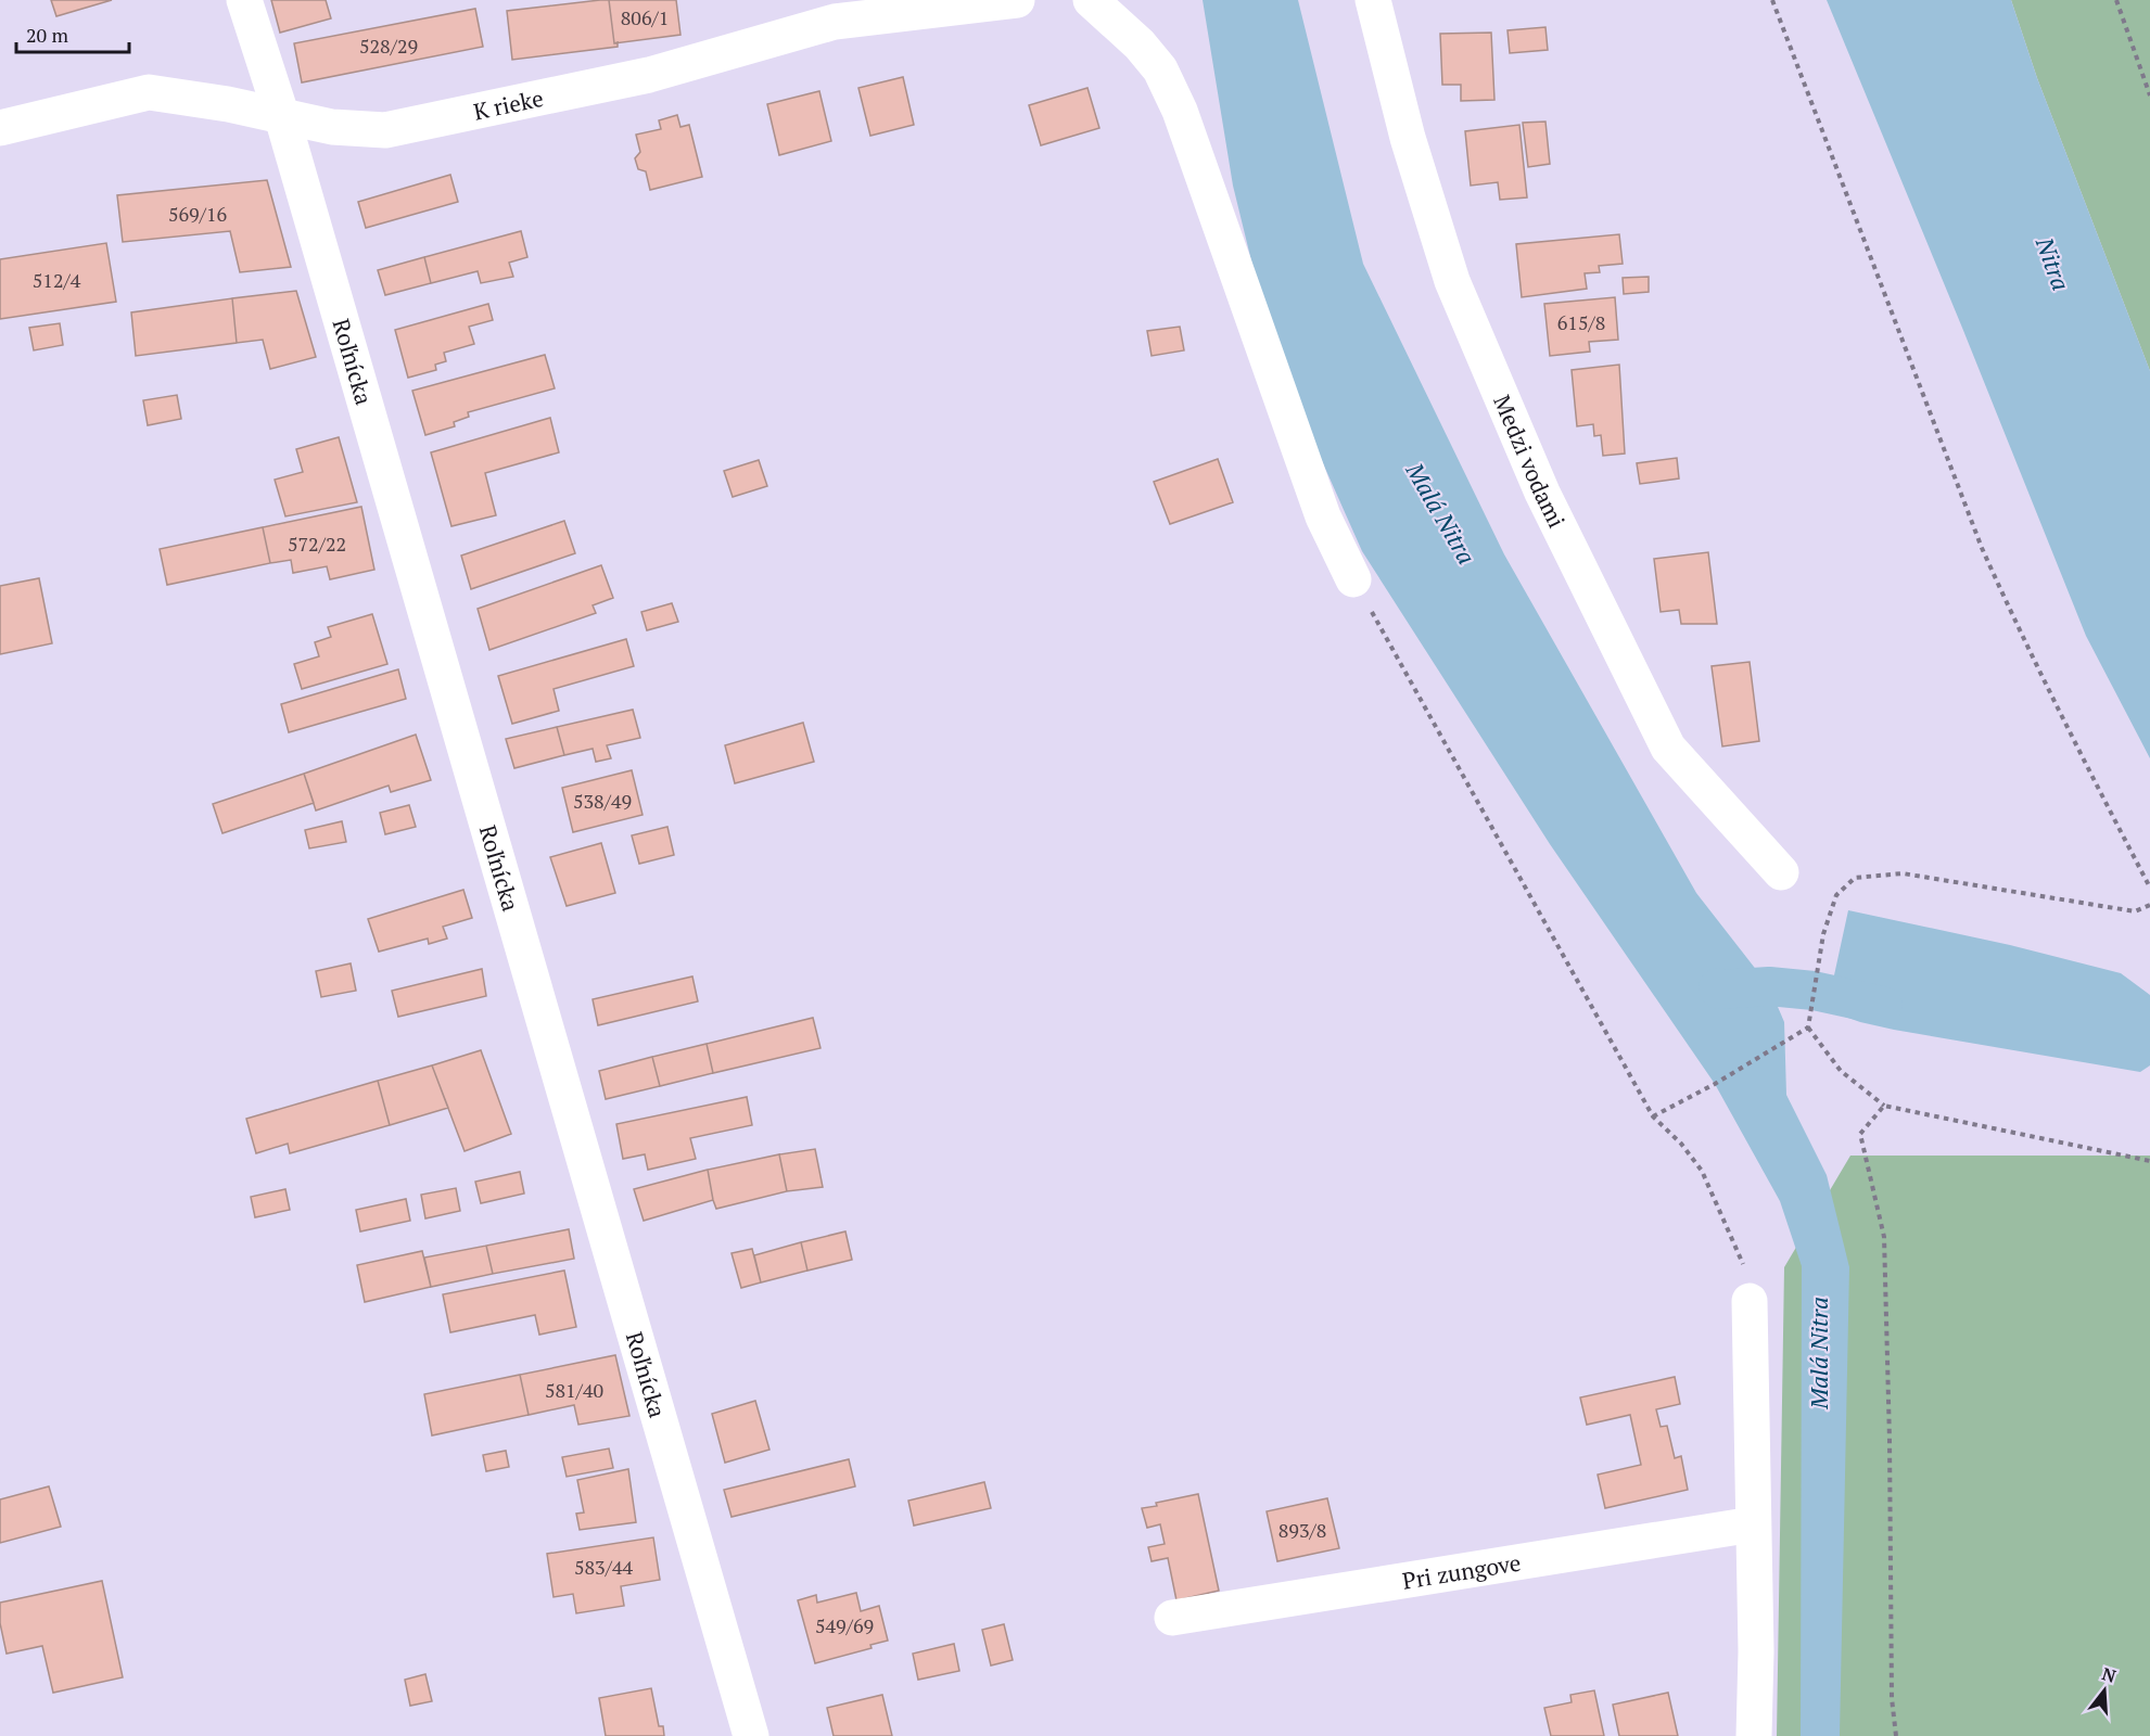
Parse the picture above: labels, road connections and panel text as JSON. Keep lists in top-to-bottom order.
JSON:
{
  "streets": {
    "street": [
      "K rieke",
      "Roľnícka",
      "Medzi vodami",
      "Pri zungove"
    ]
  },
  "crossings": [
    ["K rieke", "Roľnícka"]
  ],
  "water": ["Nitra", "Malá Nitra"],
  "house_numbers": [
    "806/1",
    "528/29",
    "569/16",
    "512/4",
    "615/8",
    "572/22",
    "538/49",
    "581/40",
    "893/8",
    "583/44",
    "549/69"
  ],
  "scale_bar": "20 m",
  "north": "top"
}
